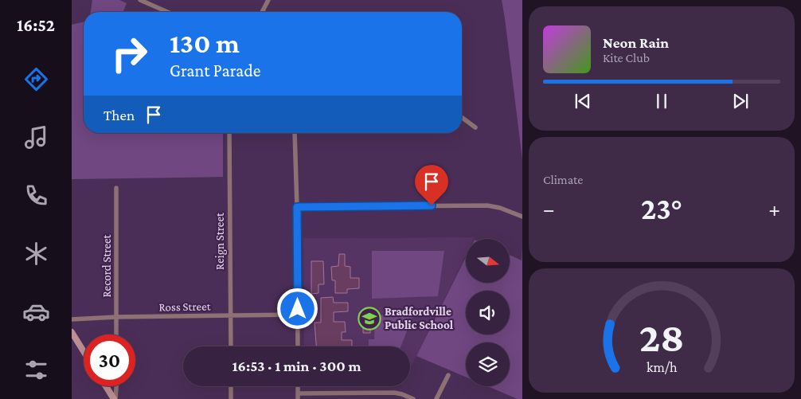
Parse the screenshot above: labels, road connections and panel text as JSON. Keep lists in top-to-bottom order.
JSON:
{
  "streets": {
    "street": ["Reign Street", "Record Street", "Ross Street"]
  },
  "crossings": [
    ["Reign Street", "Ross Street"],
    ["Record Street", "Ross Street"]
  ],
  "places": {
    "school or university": ["Bradfordville Public School"]
  },
  "north": "right",
  "page": {
    "tabs": "16:52",
    "turn": ["130 m", "Grant Parade"],
    "song": ["Neon Rain", "Kite Club"],
    "then": "Then",
    "tile": "Climate",
    "heat": ["−", "23°", "+"],
    "limit": "30",
    "trip": "16:53 · 1 min · 300 m",
    "gauge": ["28", "km/h"]
  }
}
